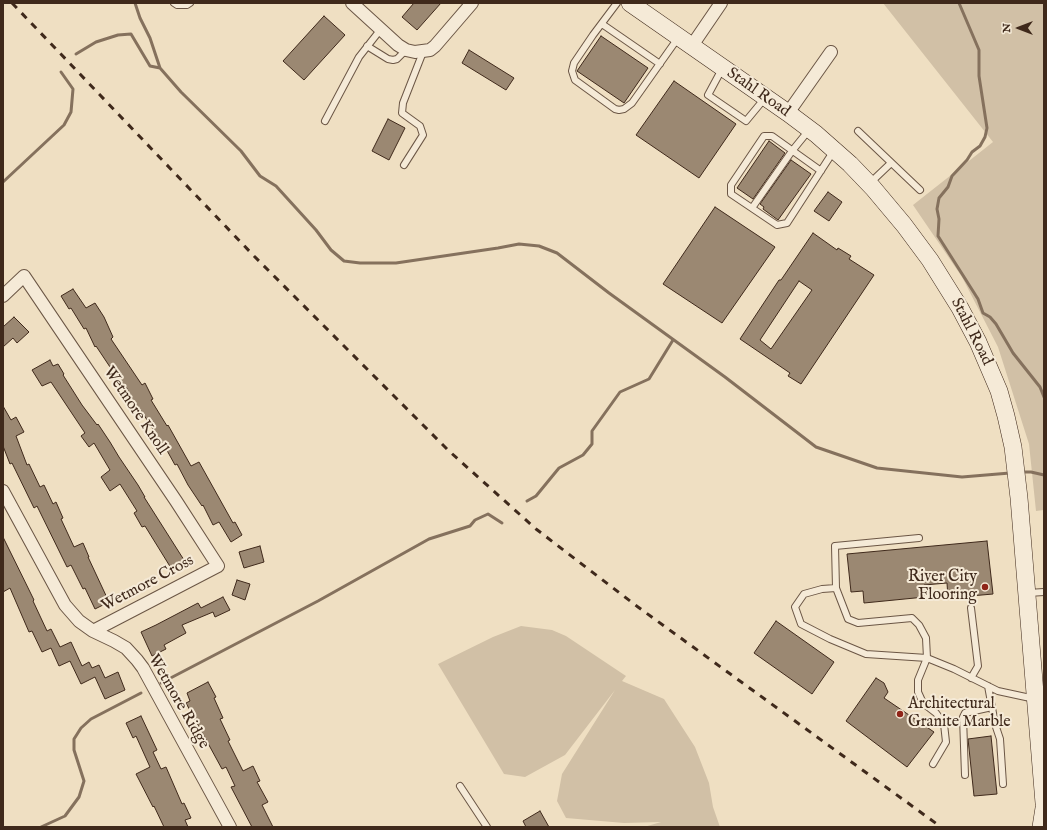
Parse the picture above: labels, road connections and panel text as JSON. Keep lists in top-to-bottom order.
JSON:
{
  "streets": {
    "street": [
      "Stahl Road",
      "Wetmore Knoll",
      "Wetmore Cross",
      "Wetmore Ridge"
    ]
  },
  "crossings": [
    ["Wetmore Knoll", "Wetmore Cross"],
    ["Wetmore Cross", "Wetmore Ridge"]
  ],
  "places": ["River City Flooring", "Architectural Granite Marble"],
  "north": "left"
}
